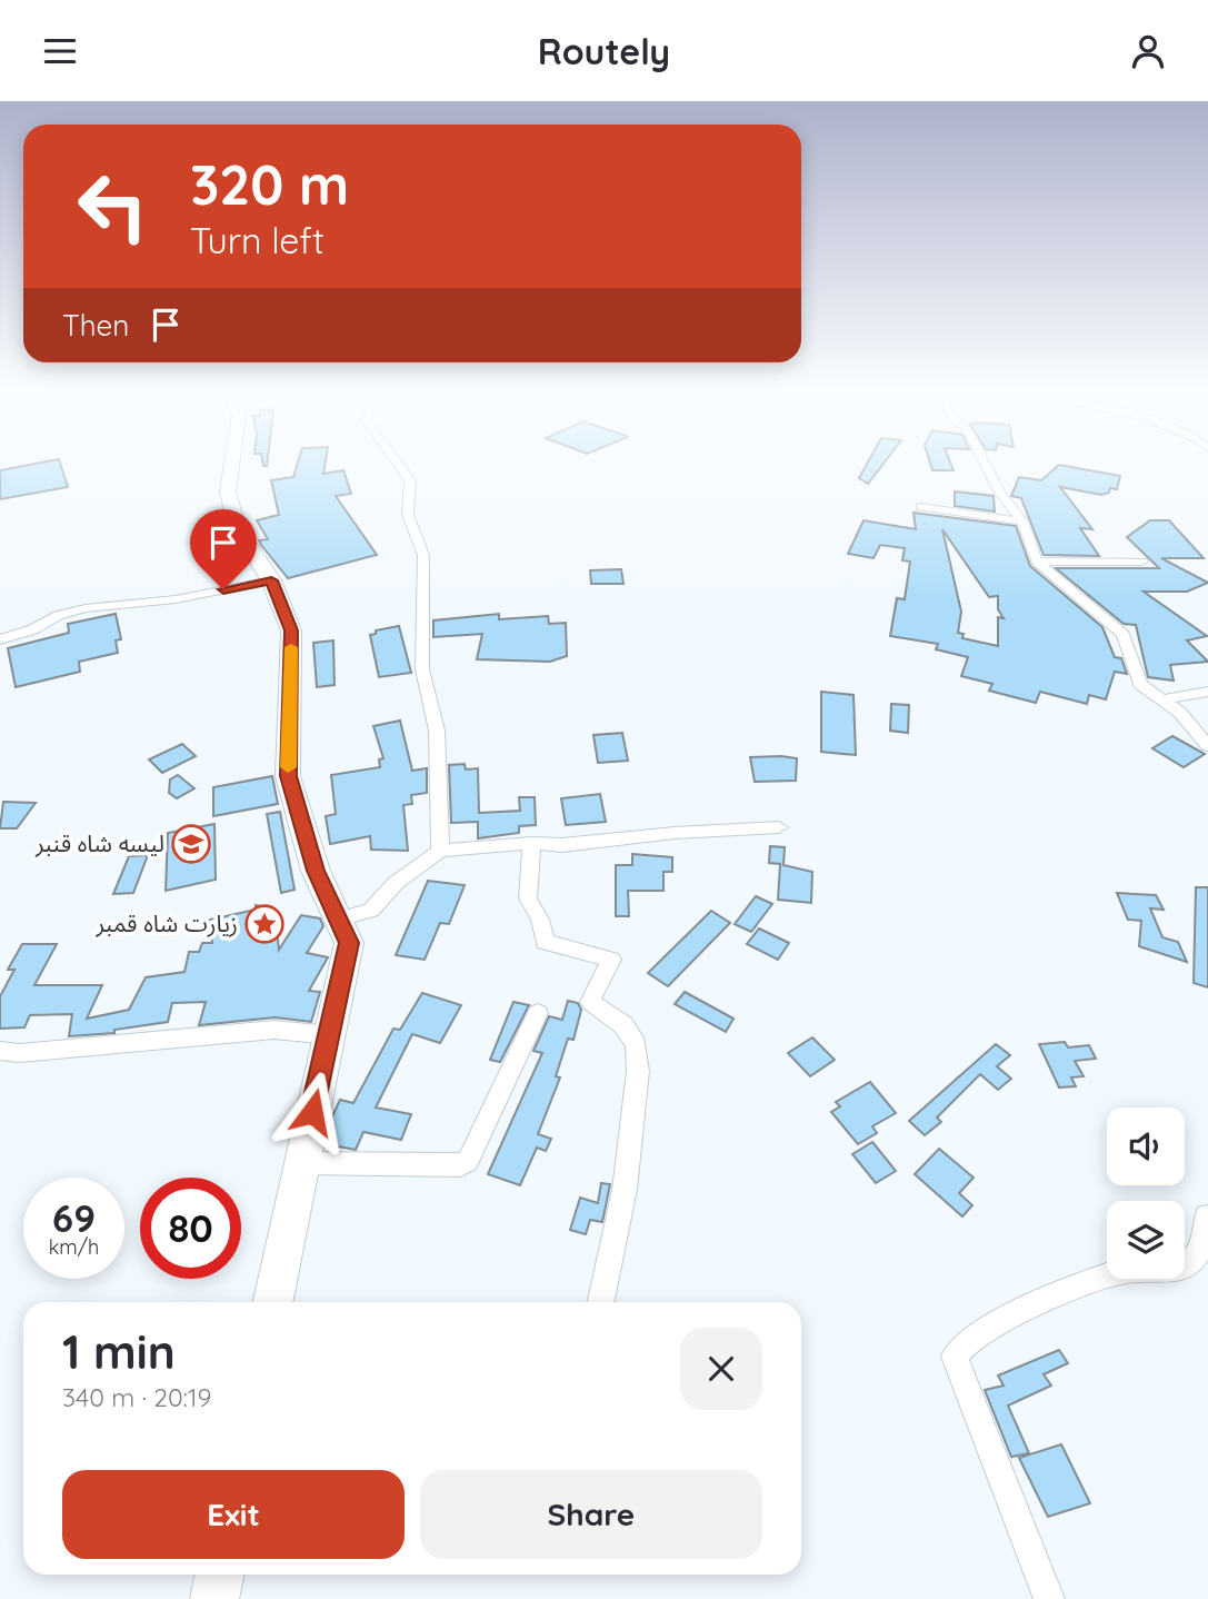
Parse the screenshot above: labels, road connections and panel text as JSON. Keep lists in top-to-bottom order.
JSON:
{
  "places": {
    "school or university": ["لیسه شاه قنبر"],
    "place": ["زیارت شاه قمبر"]
  },
  "page": {
    "header": "Routely",
    "turn": ["320 m", "Turn left"],
    "then": "Then",
    "speed": "69 km/h",
    "limit": "80",
    "heading": ["1 min", "340 m · 20:19"],
    "buttons": ["Exit", "Share"]
  }
}
